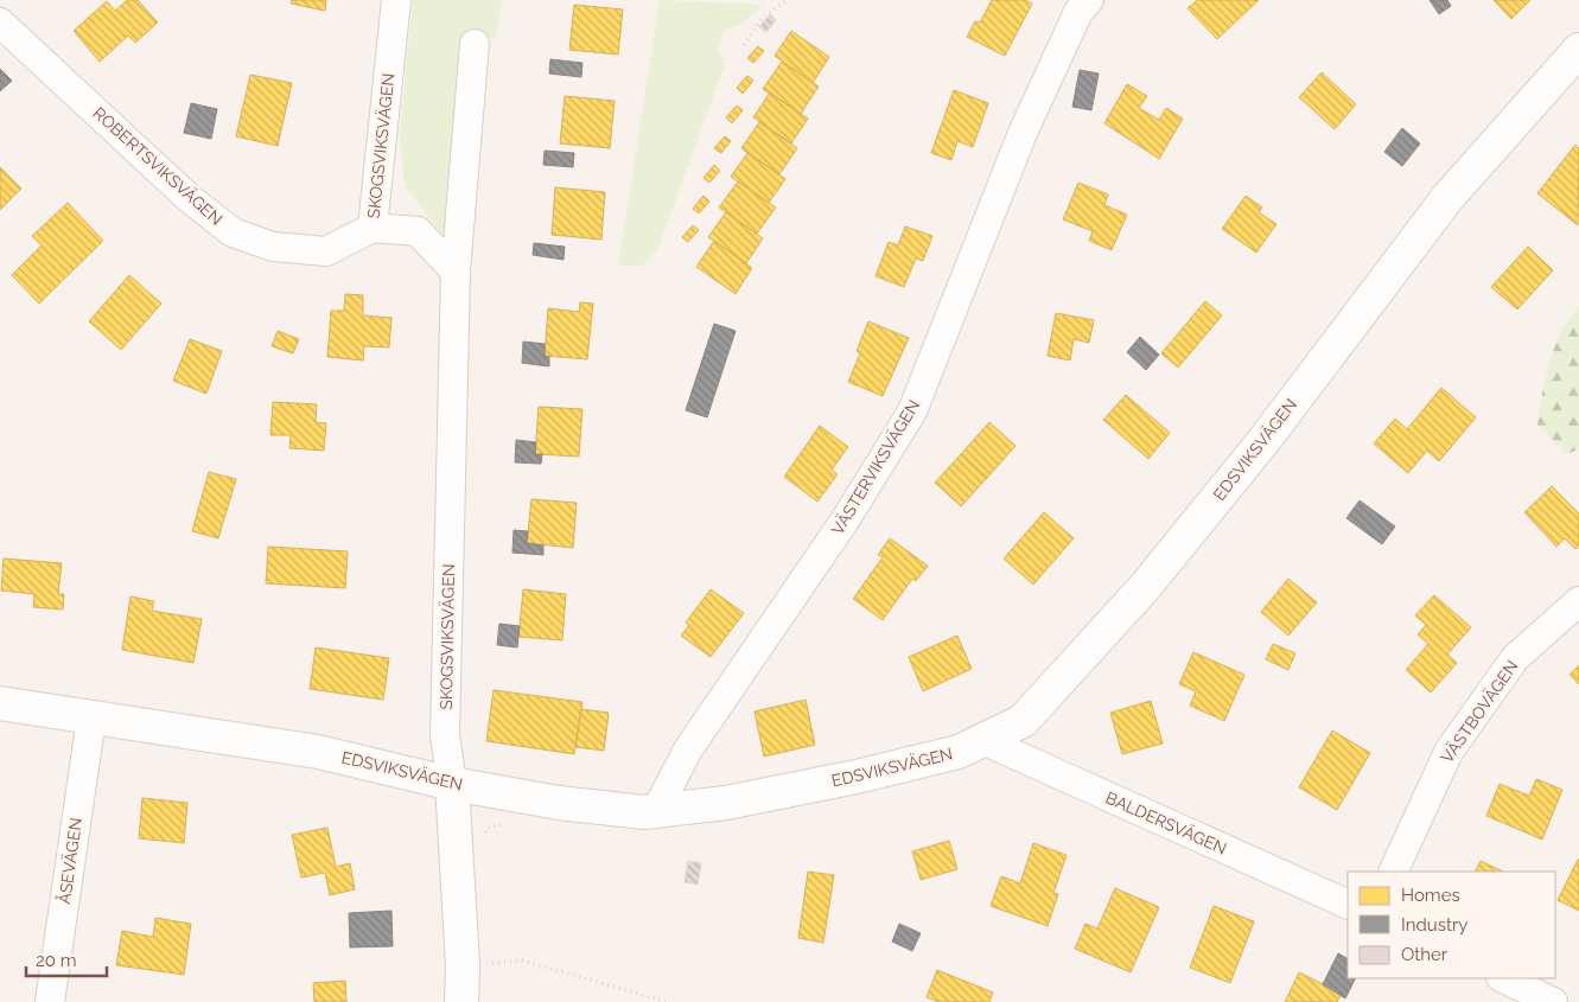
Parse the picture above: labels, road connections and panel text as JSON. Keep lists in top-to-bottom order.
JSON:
{
  "streets": {
    "street": [
      "SKOGSVIKSVÄGEN",
      "ROBERTSVIKSVÄGEN",
      "EDSVIKSVÄGEN",
      "VÄSTERVIKSVÄGEN",
      "VÄSTBOVÄGEN",
      "BALDERSVÄGEN",
      "ÅSEVÄGEN"
    ]
  },
  "crossings": [
    ["SKOGSVIKSVÄGEN", "ROBERTSVIKSVÄGEN"],
    ["SKOGSVIKSVÄGEN", "EDSVIKSVÄGEN"],
    ["EDSVIKSVÄGEN", "VÄSTERVIKSVÄGEN"],
    ["EDSVIKSVÄGEN", "BALDERSVÄGEN"],
    ["EDSVIKSVÄGEN", "ÅSEVÄGEN"]
  ],
  "legend": ["Homes", "Industry", "Other"],
  "scale_bar": "20 m"
}
